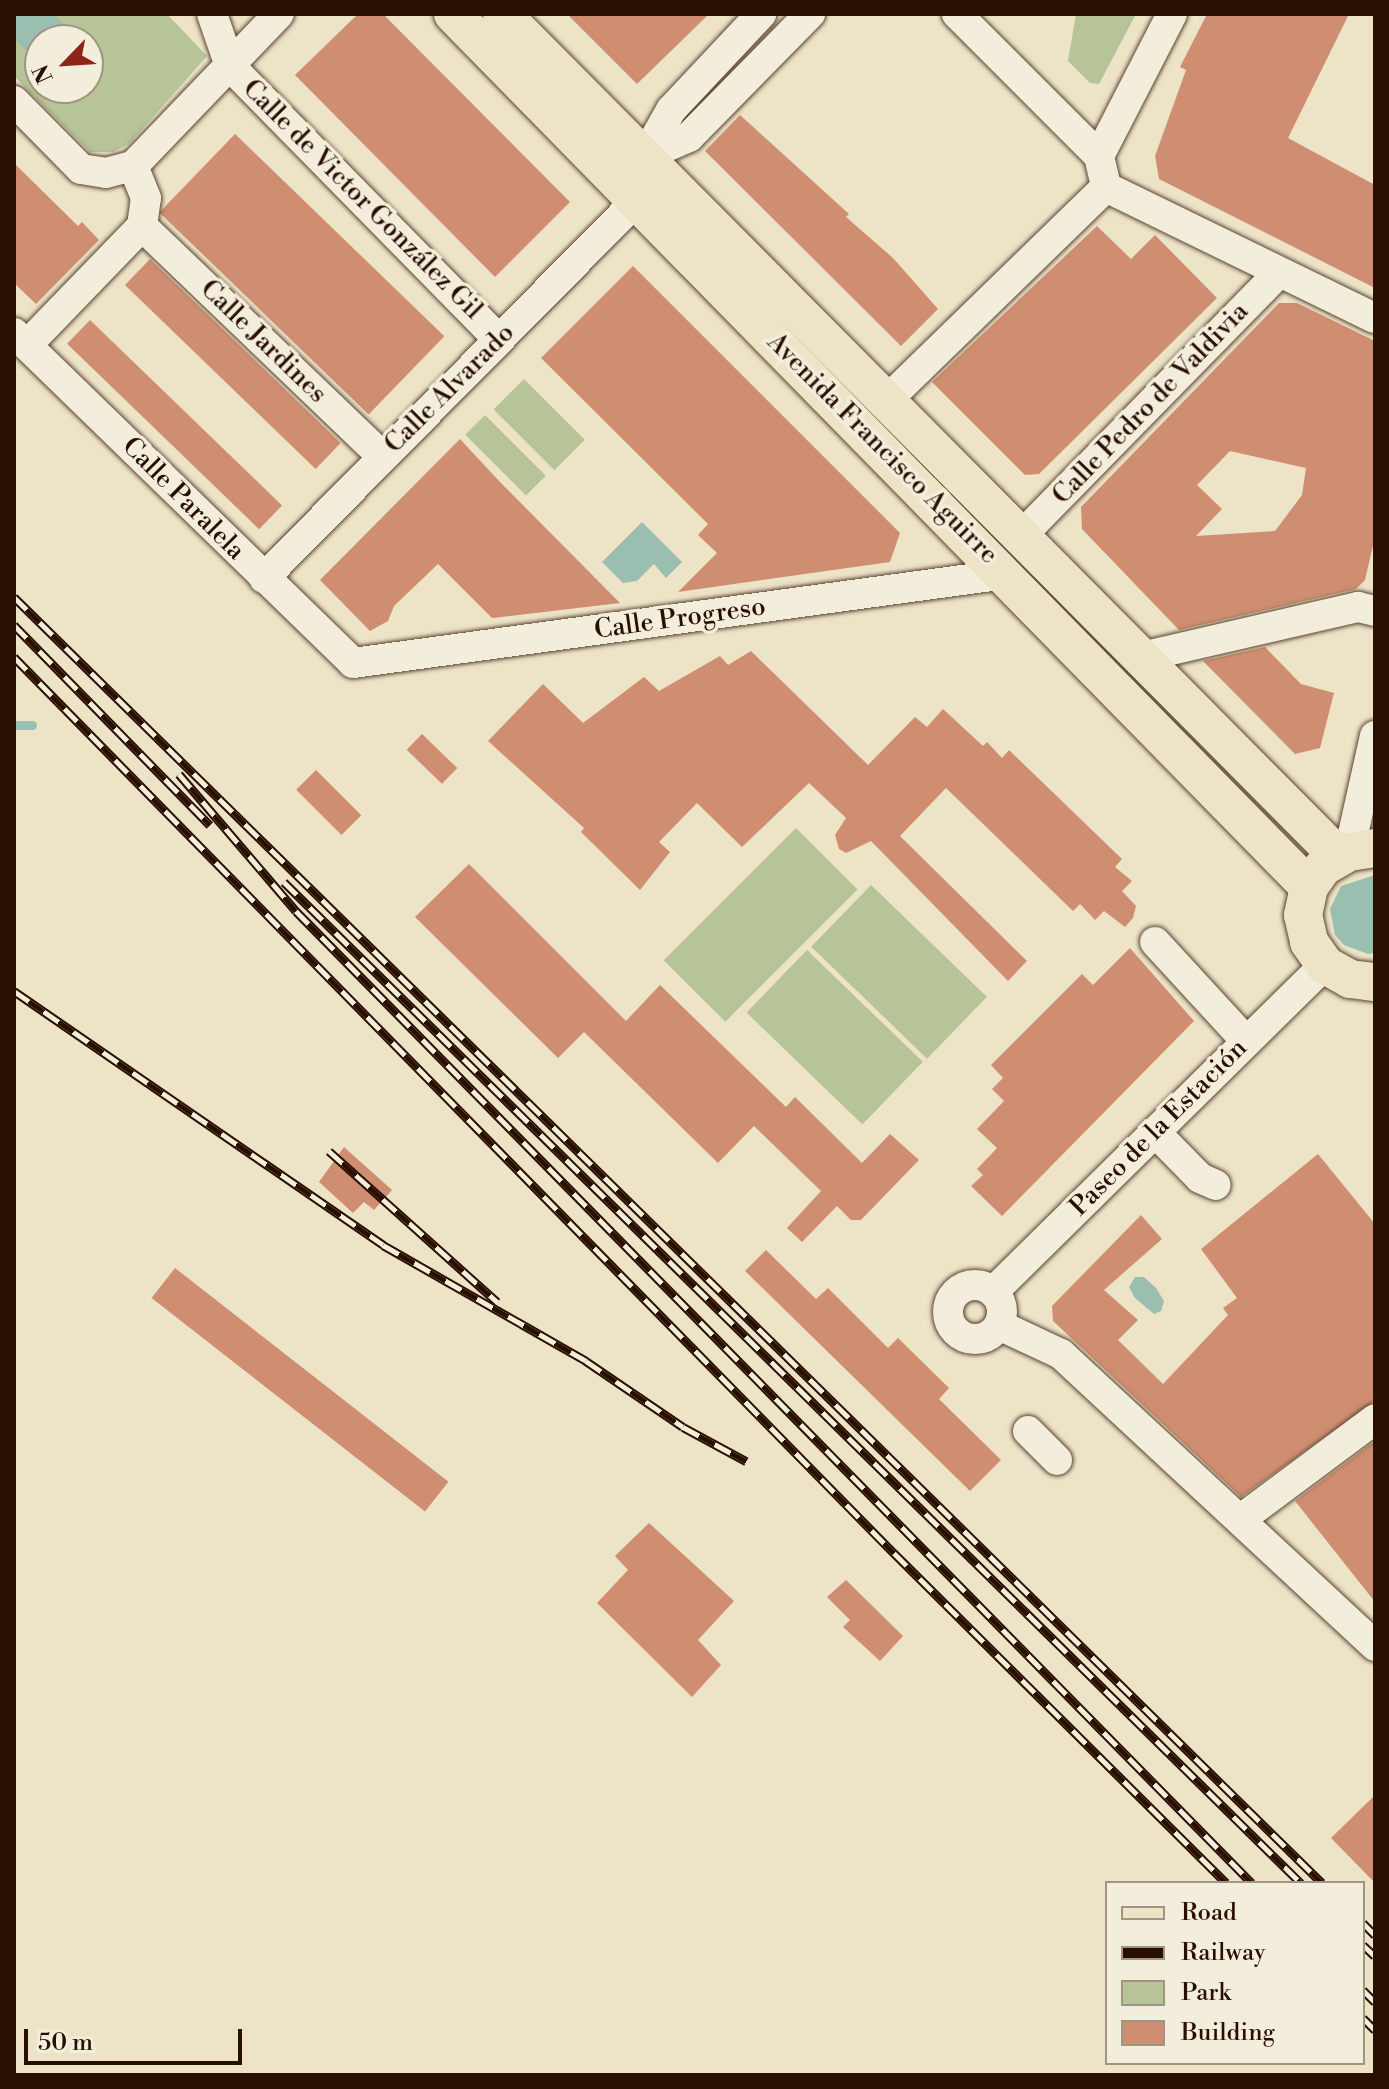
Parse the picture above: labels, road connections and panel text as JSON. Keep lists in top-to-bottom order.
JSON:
{
  "streets": {
    "main road": ["Avenida Francisco Aguirre"],
    "street": [
      "Calle de Victor González Gil",
      "Calle Jardines",
      "Calle Alvarado",
      "Calle Pedro de Valdivia",
      "Calle Paralela",
      "Calle Progreso",
      "Paseo de la Estación"
    ]
  },
  "crossings": [
    ["Calle de Victor González Gil", "Calle Alvarado"],
    ["Calle Jardines", "Calle Alvarado"],
    ["Calle Alvarado", "Avenida Francisco Aguirre"],
    ["Calle Alvarado", "Calle Paralela"],
    ["Calle Pedro de Valdivia", "Avenida Francisco Aguirre"],
    ["Avenida Francisco Aguirre", "Calle Progreso"],
    ["Calle Paralela", "Calle Progreso"]
  ],
  "legend": [
    "Road",
    "Railway",
    "Park",
    "Building"
  ],
  "scale_bar": "50 m",
  "north": "bottom left"
}
